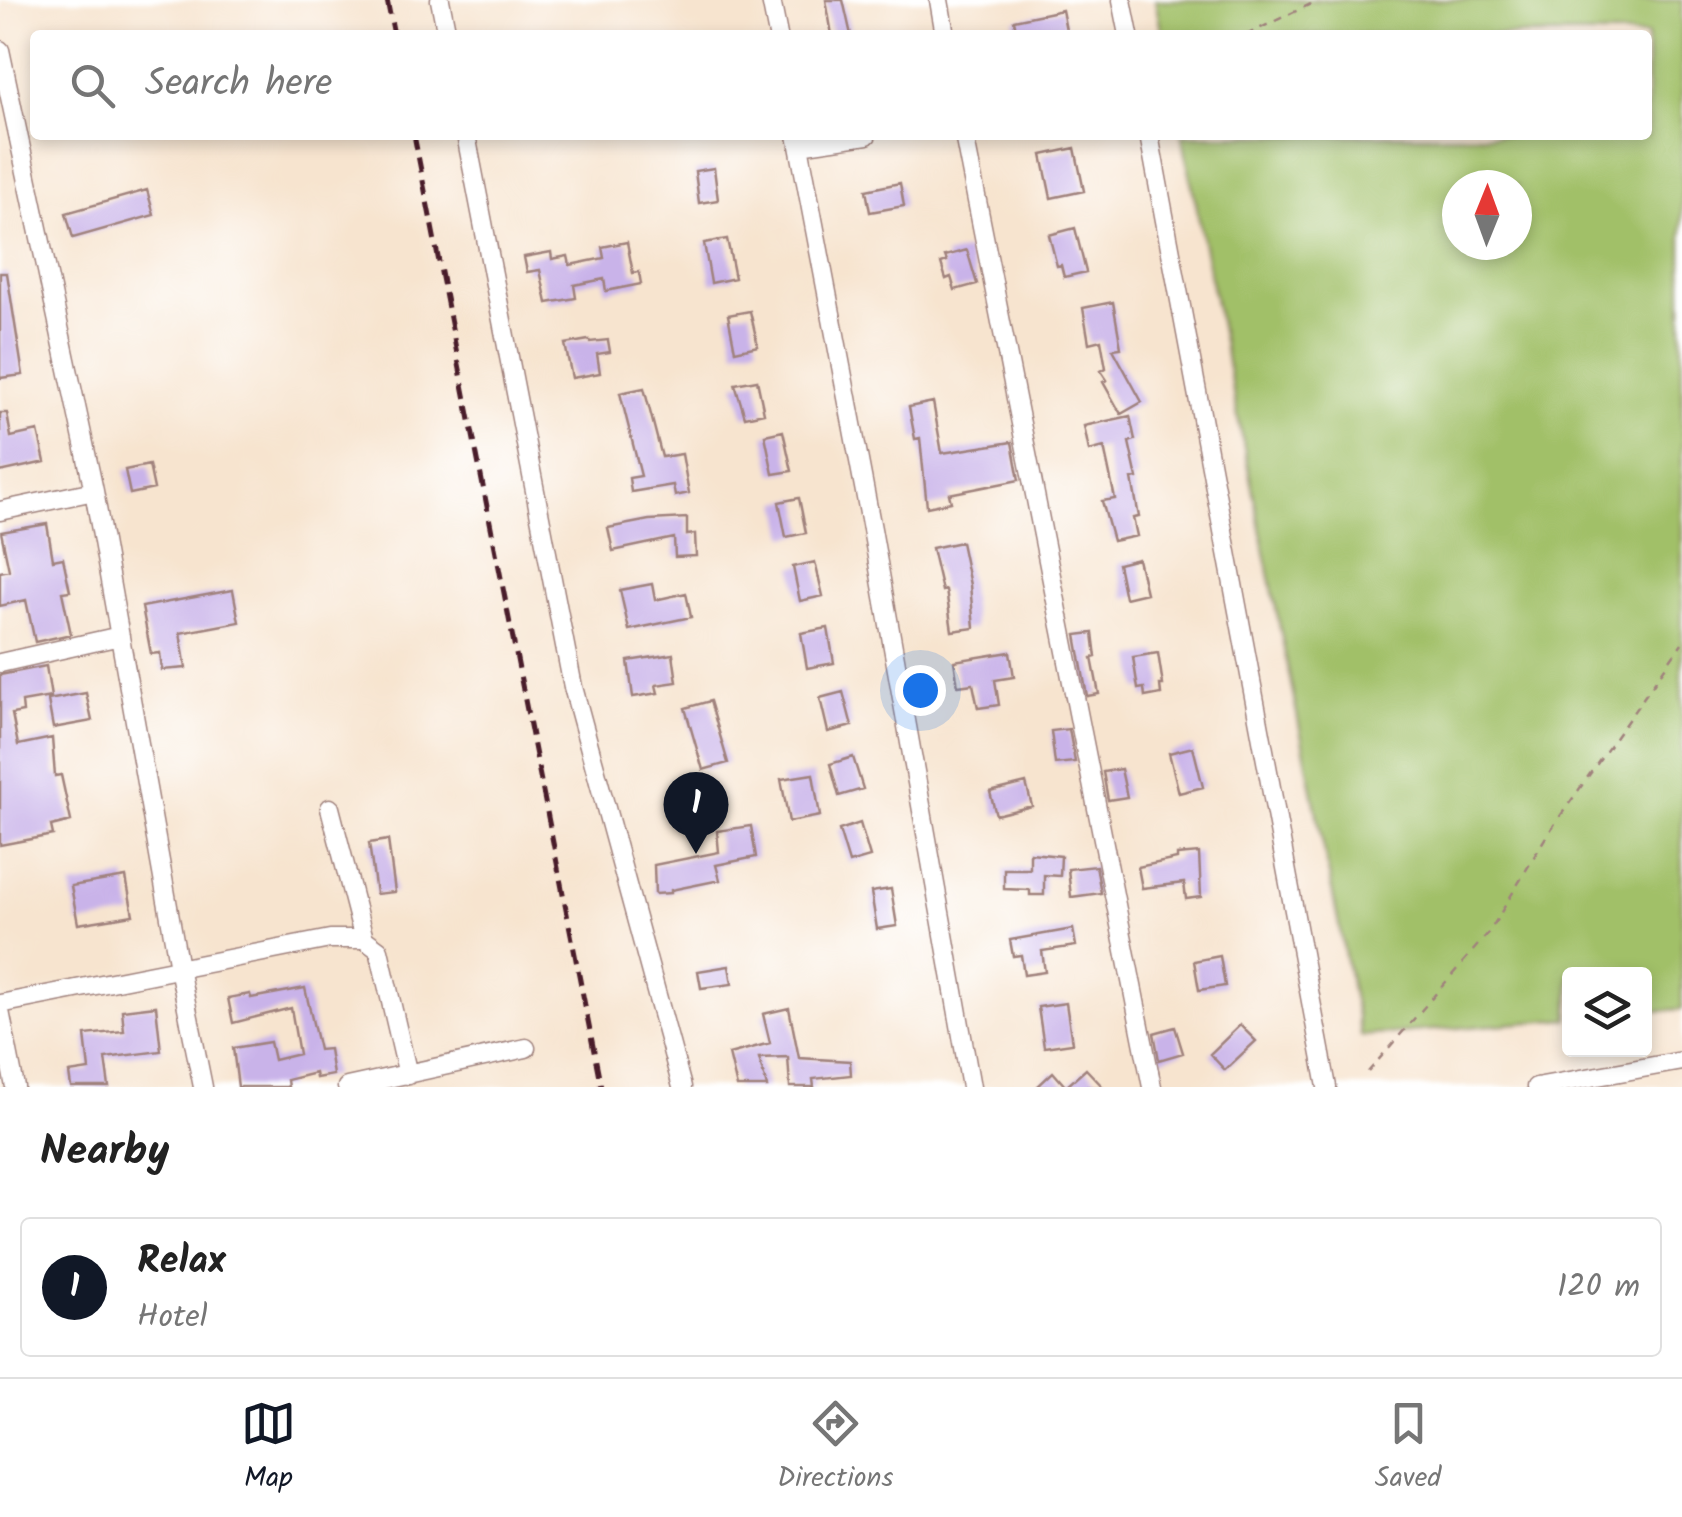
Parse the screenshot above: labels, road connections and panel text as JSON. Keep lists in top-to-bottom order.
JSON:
{
  "north": "top",
  "page": {
    "search": "Search here",
    "pins": "1",
    "heading": "Nearby",
    "list": [
      {
        "mark": "1",
        "name": "Relax",
        "note": "Hotel",
        "value": "120 m"
      }
    ],
    "nav": ["Map", "Directions", "Saved"]
  }
}
